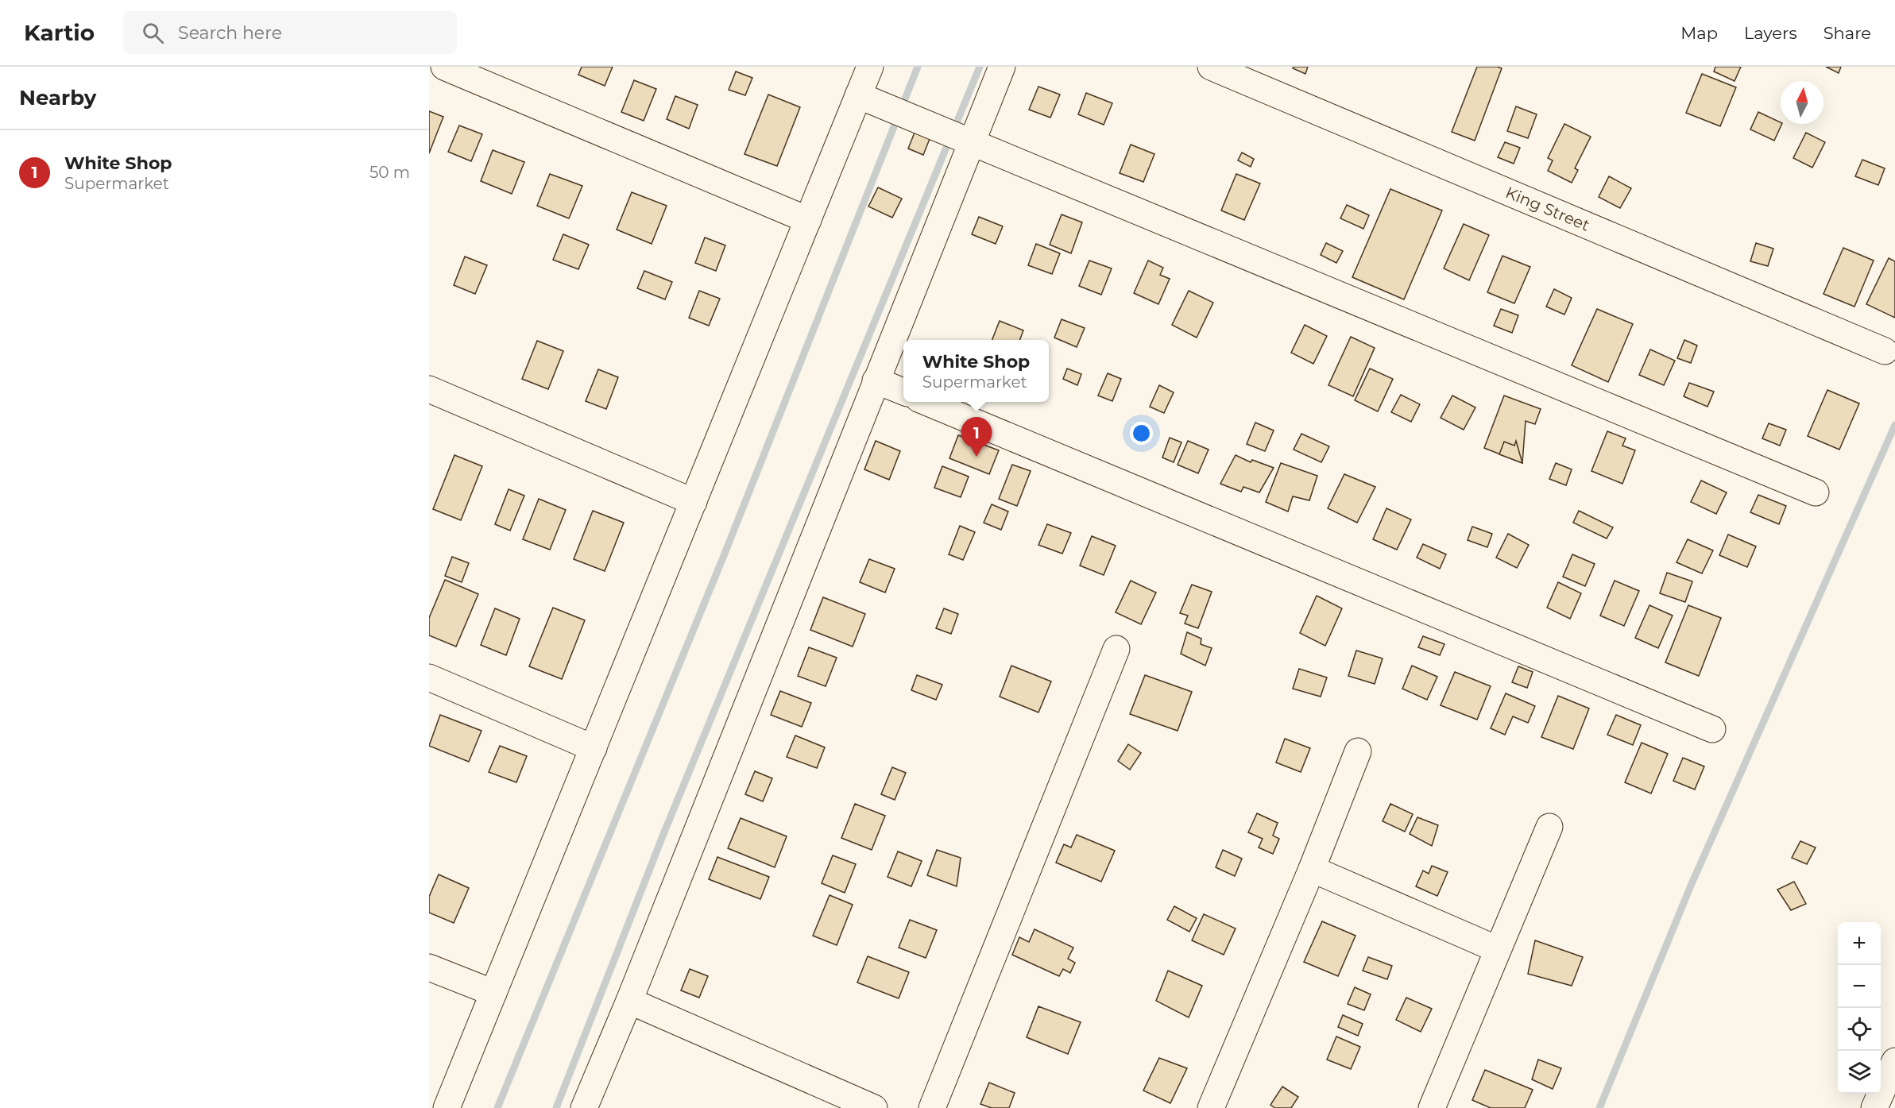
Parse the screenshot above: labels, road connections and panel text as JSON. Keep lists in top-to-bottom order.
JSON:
{
  "streets": {
    "street": ["King Street"]
  },
  "north": "top",
  "page": {
    "header": "Kartio",
    "search": "Search here",
    "nav": ["Map", "Layers", "Share"],
    "heading": "Nearby",
    "list": [
      {
        "mark": "1",
        "name": "White Shop",
        "note": "Supermarket",
        "value": "50 m"
      }
    ],
    "popup": ["White Shop", "Supermarket"],
    "pins": "1",
    "map_buttons": ["+", "−"]
  }
}
